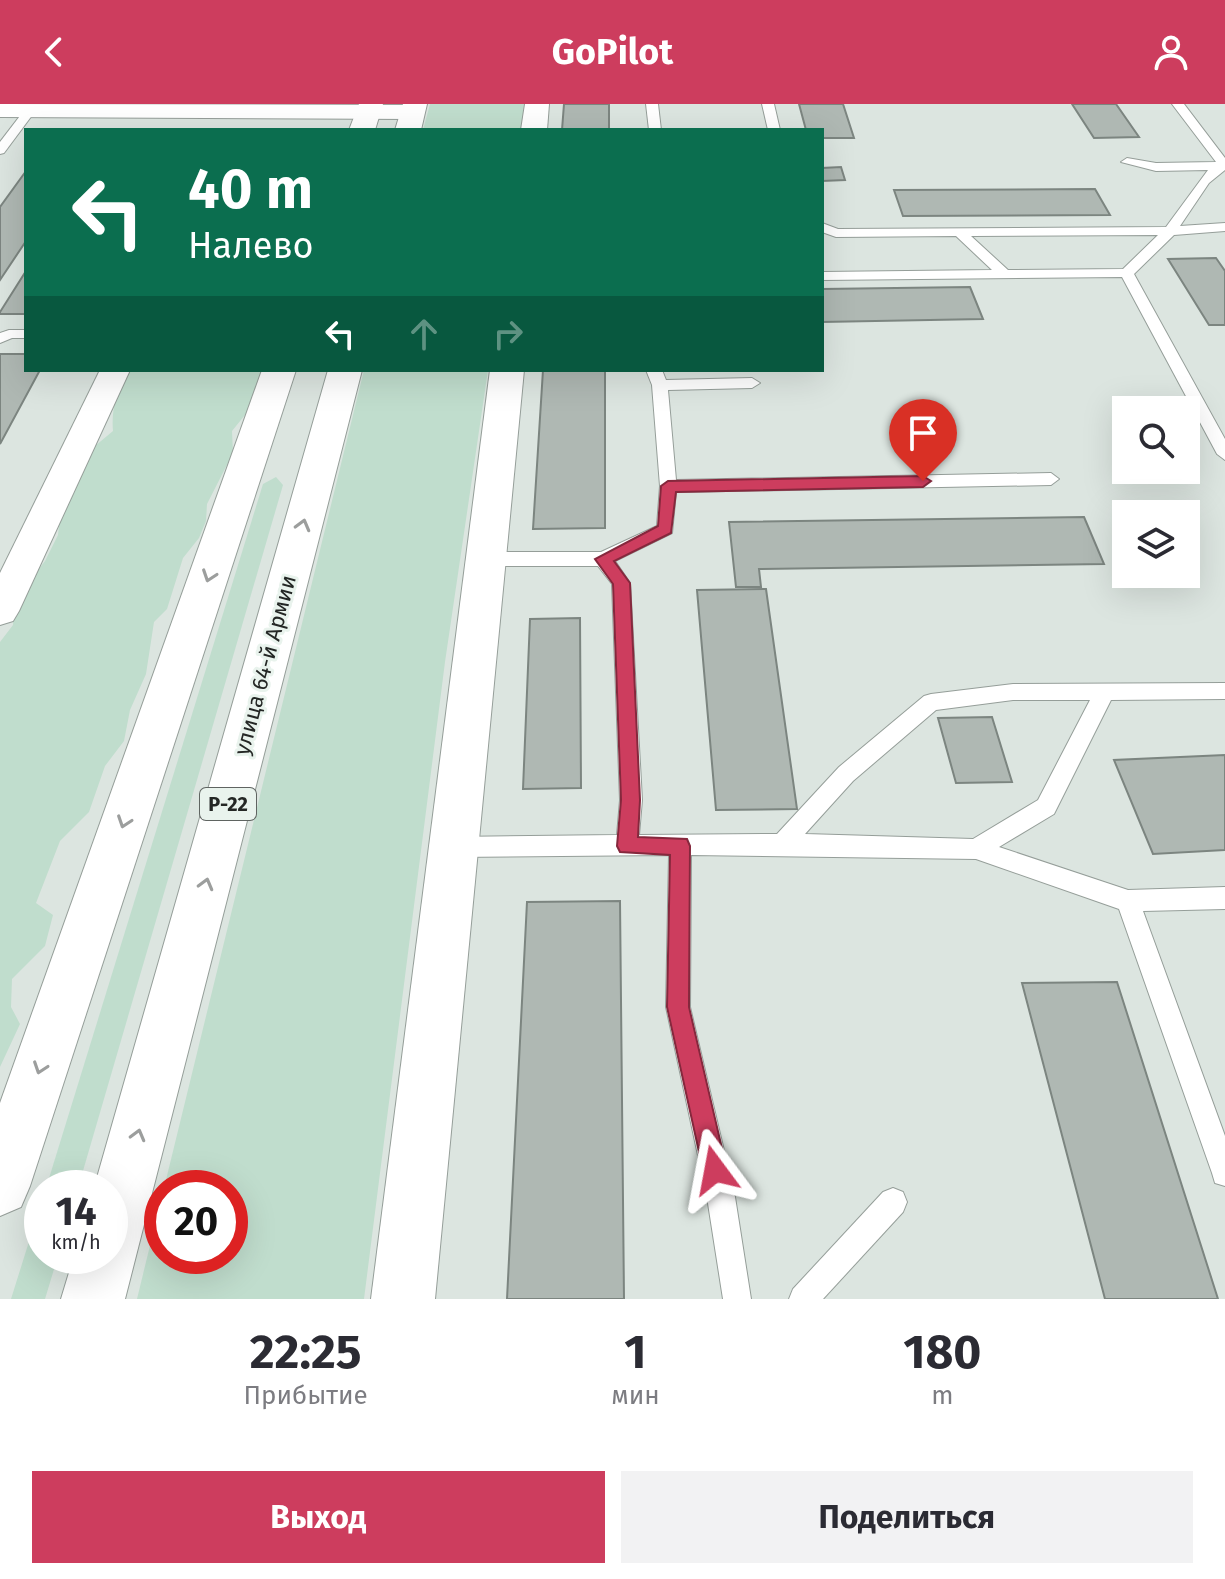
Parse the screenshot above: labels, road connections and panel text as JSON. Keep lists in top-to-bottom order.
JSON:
{
  "streets": {
    "main road": ["улица 64-й Армии", "Р-22"]
  },
  "page": {
    "header": "GoPilot",
    "turn": ["40 m", "Налево"],
    "speed": "14 km/h",
    "limit": "20",
    "eta": [
      "22:25",
      "Прибытие",
      "1",
      "мин",
      "180",
      "m"
    ],
    "buttons": ["Выход", "Поделиться"]
  }
}
